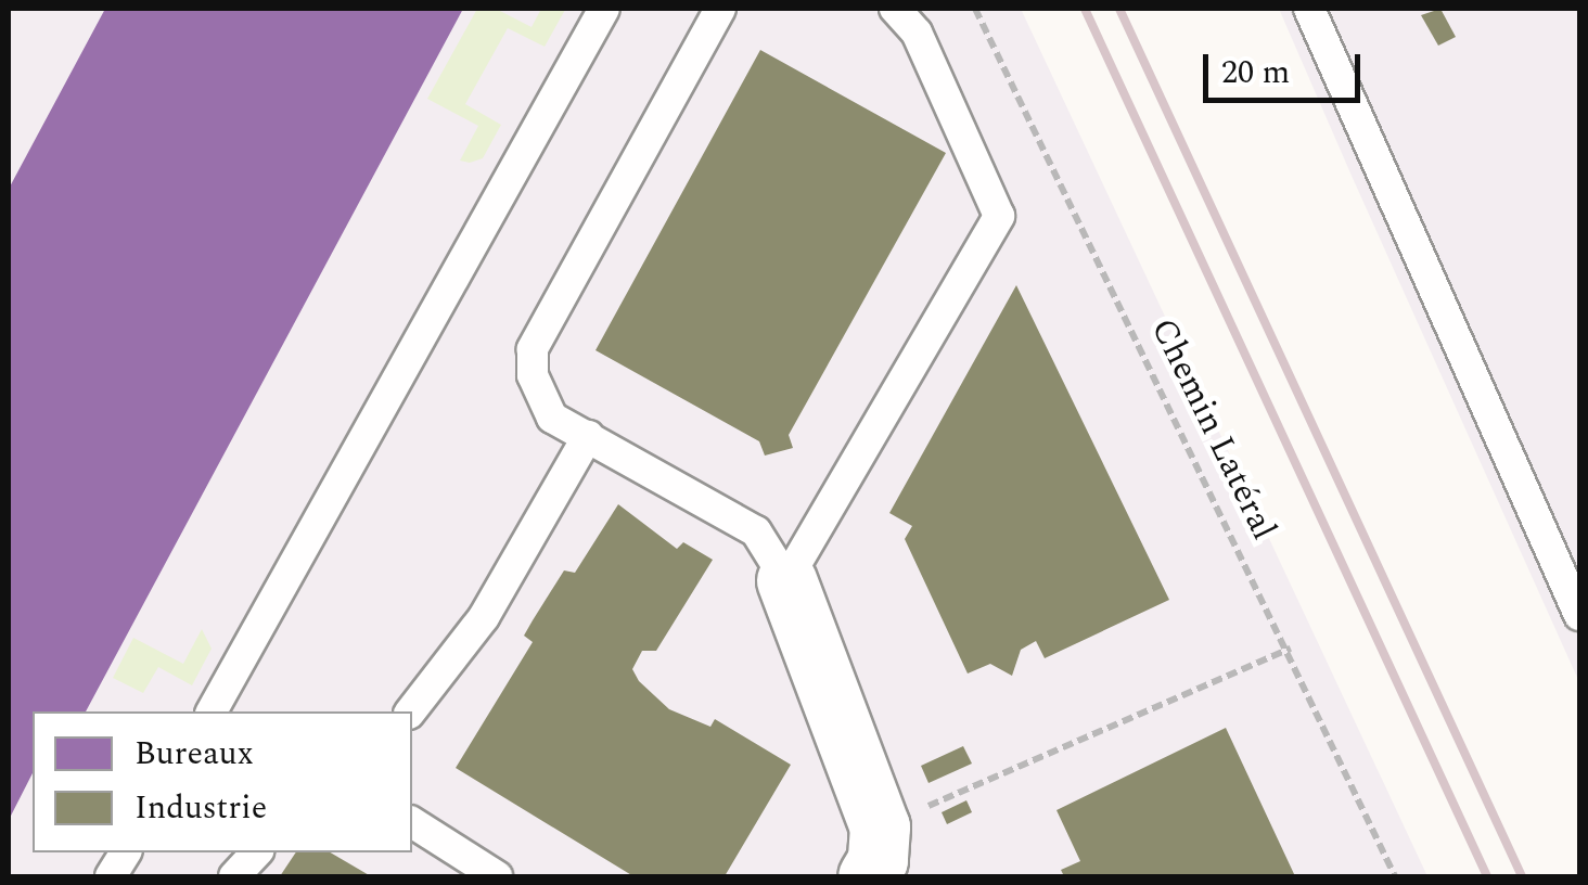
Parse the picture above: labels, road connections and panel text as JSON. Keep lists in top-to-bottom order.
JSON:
{
  "streets": {
    "path": ["Chemin Latéral"]
  },
  "legend": ["Bureaux", "Industrie"],
  "scale_bar": "20 m"
}
